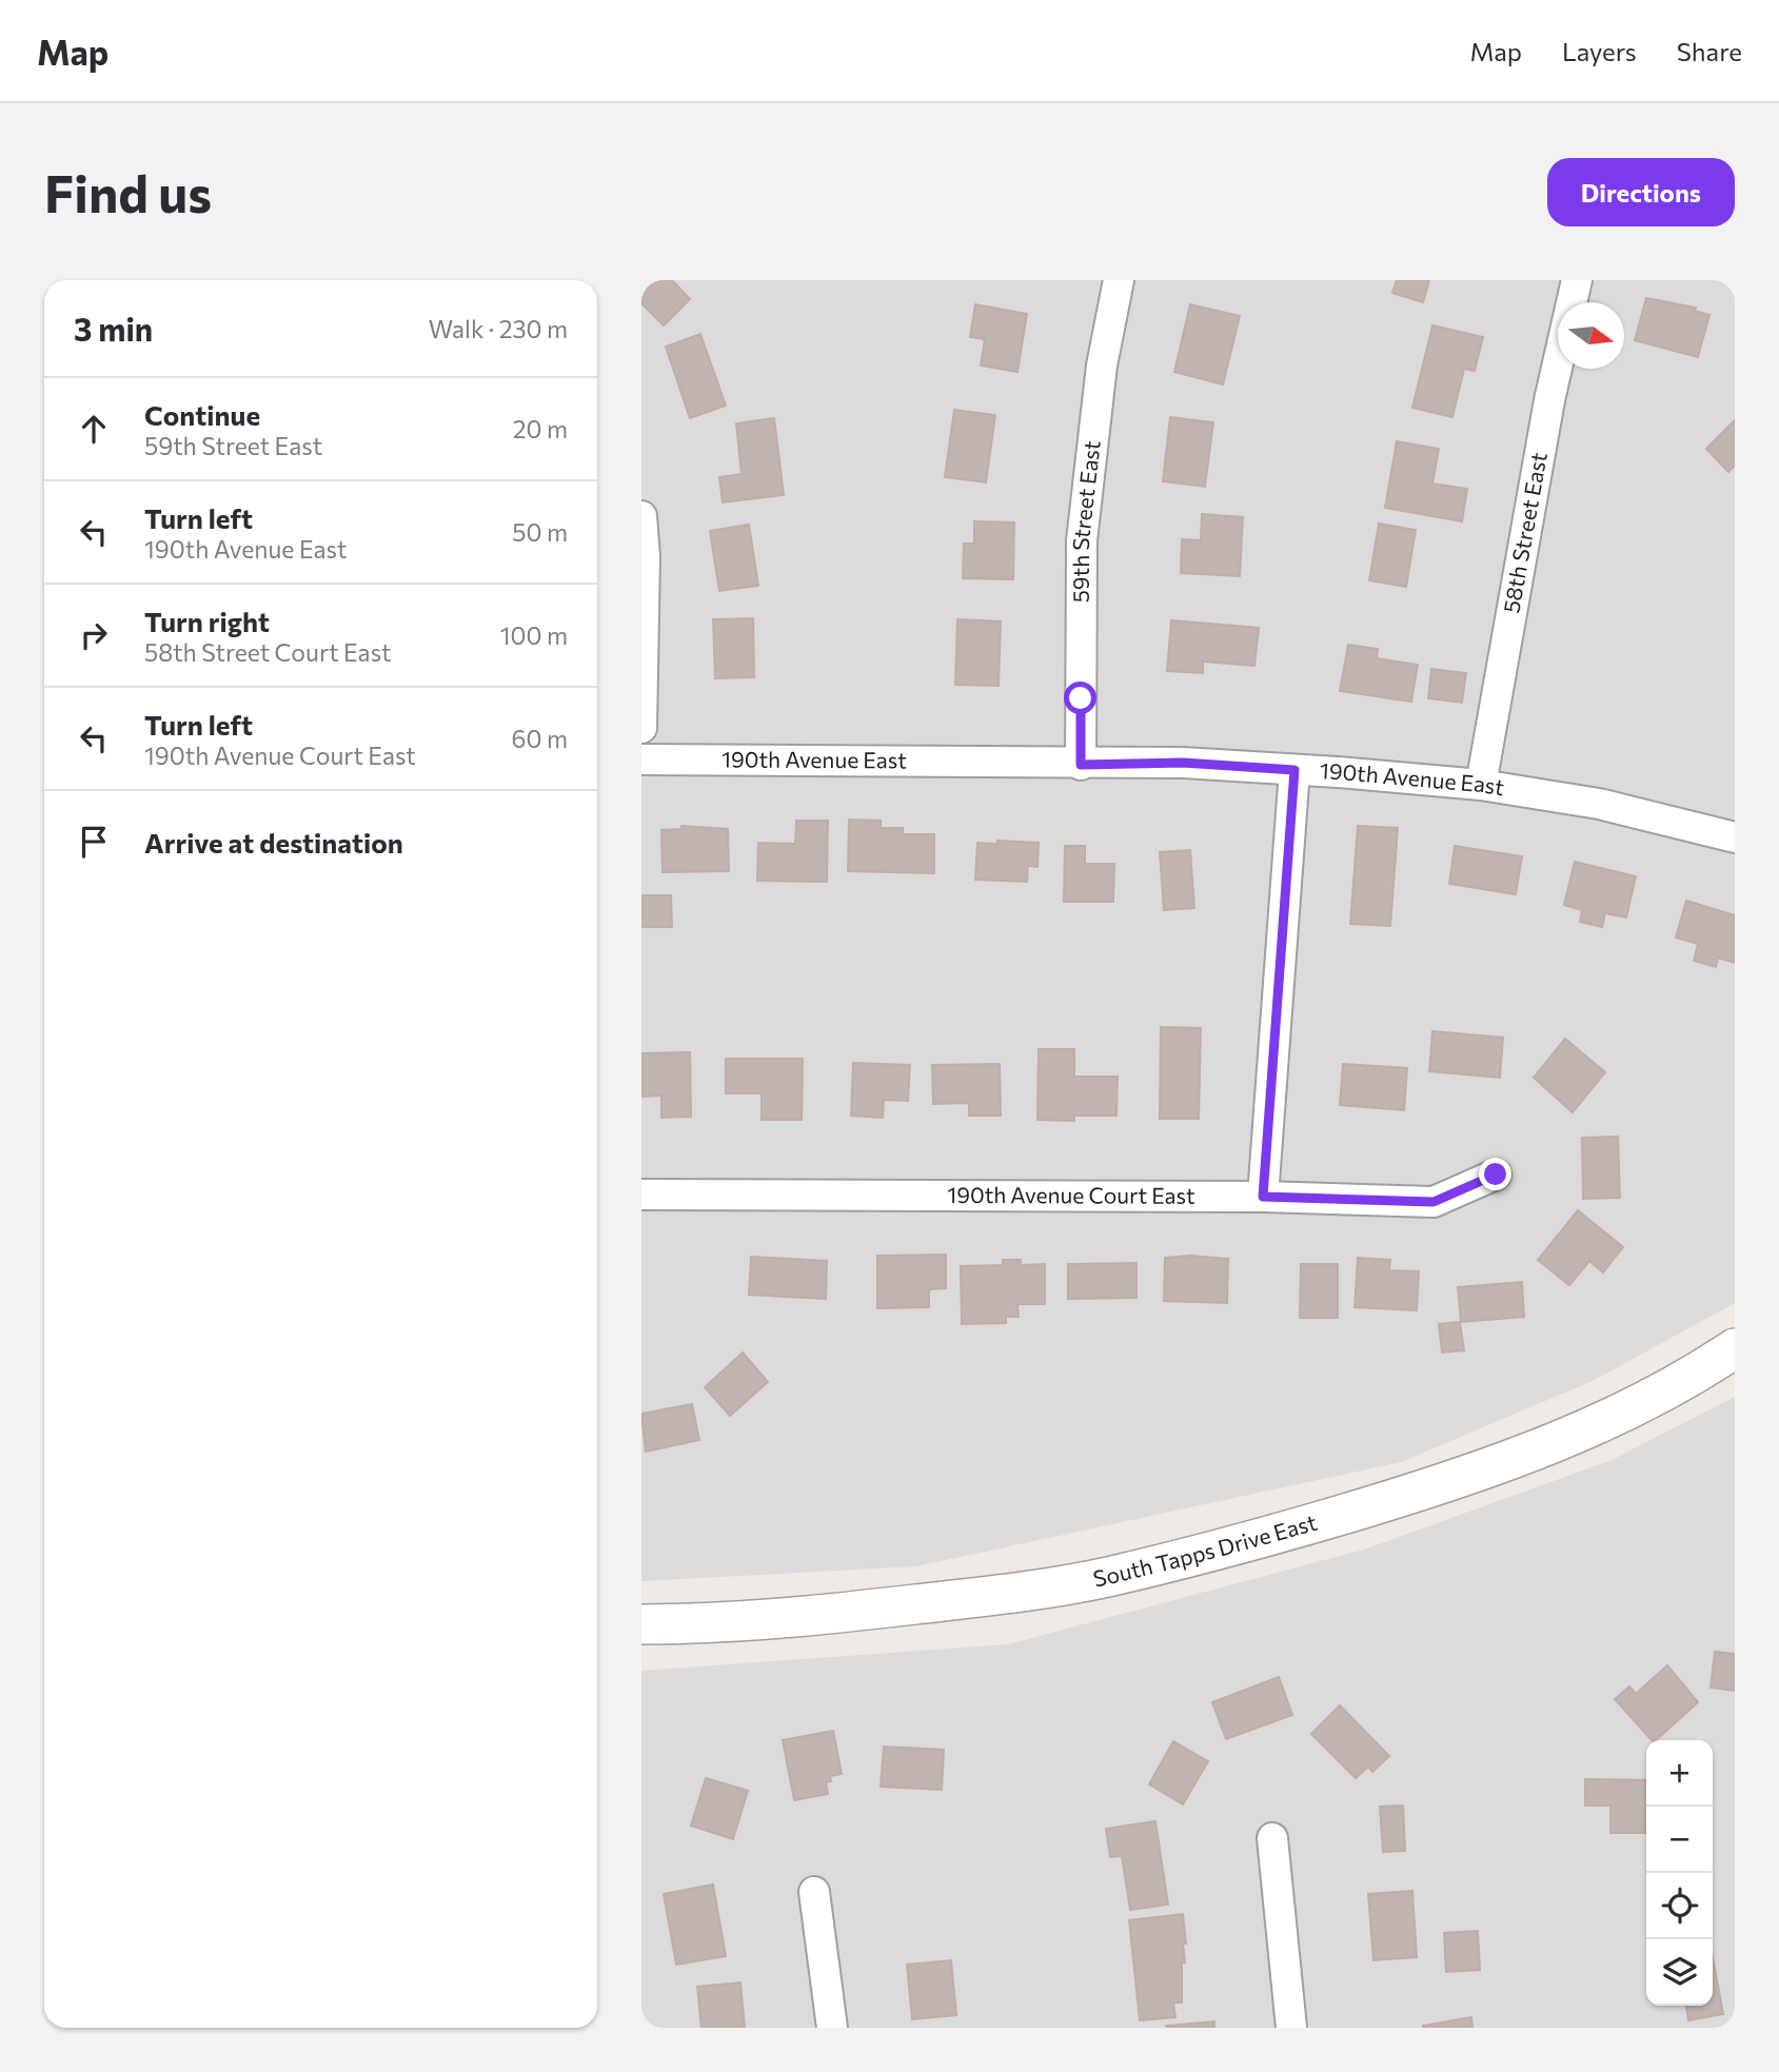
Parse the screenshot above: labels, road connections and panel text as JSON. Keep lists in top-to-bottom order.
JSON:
{
  "streets": {
    "street": [
      "59th Street East",
      "58th Street East",
      "190th Avenue East",
      "190th Avenue Court East",
      "South Tapps Drive East"
    ]
  },
  "crossings": [
    ["59th Street East", "190th Avenue East"],
    ["58th Street East", "190th Avenue East"]
  ],
  "north": "right",
  "page": {
    "header": "Map",
    "nav": ["Map", "Layers", "Share"],
    "buttons": "Directions",
    "title": "Find us",
    "heading": ["3 min", "Walk · 230 m"],
    "list": [
      ["Continue", "59th Street East", "20 m"],
      ["Turn left", "190th Avenue East", "50 m"],
      ["Turn right", "58th Street Court East", "100 m"],
      ["Turn left", "190th Avenue Court East", "60 m"],
      "Arrive at destination"
    ],
    "map_buttons": ["+", "−"]
  }
}
